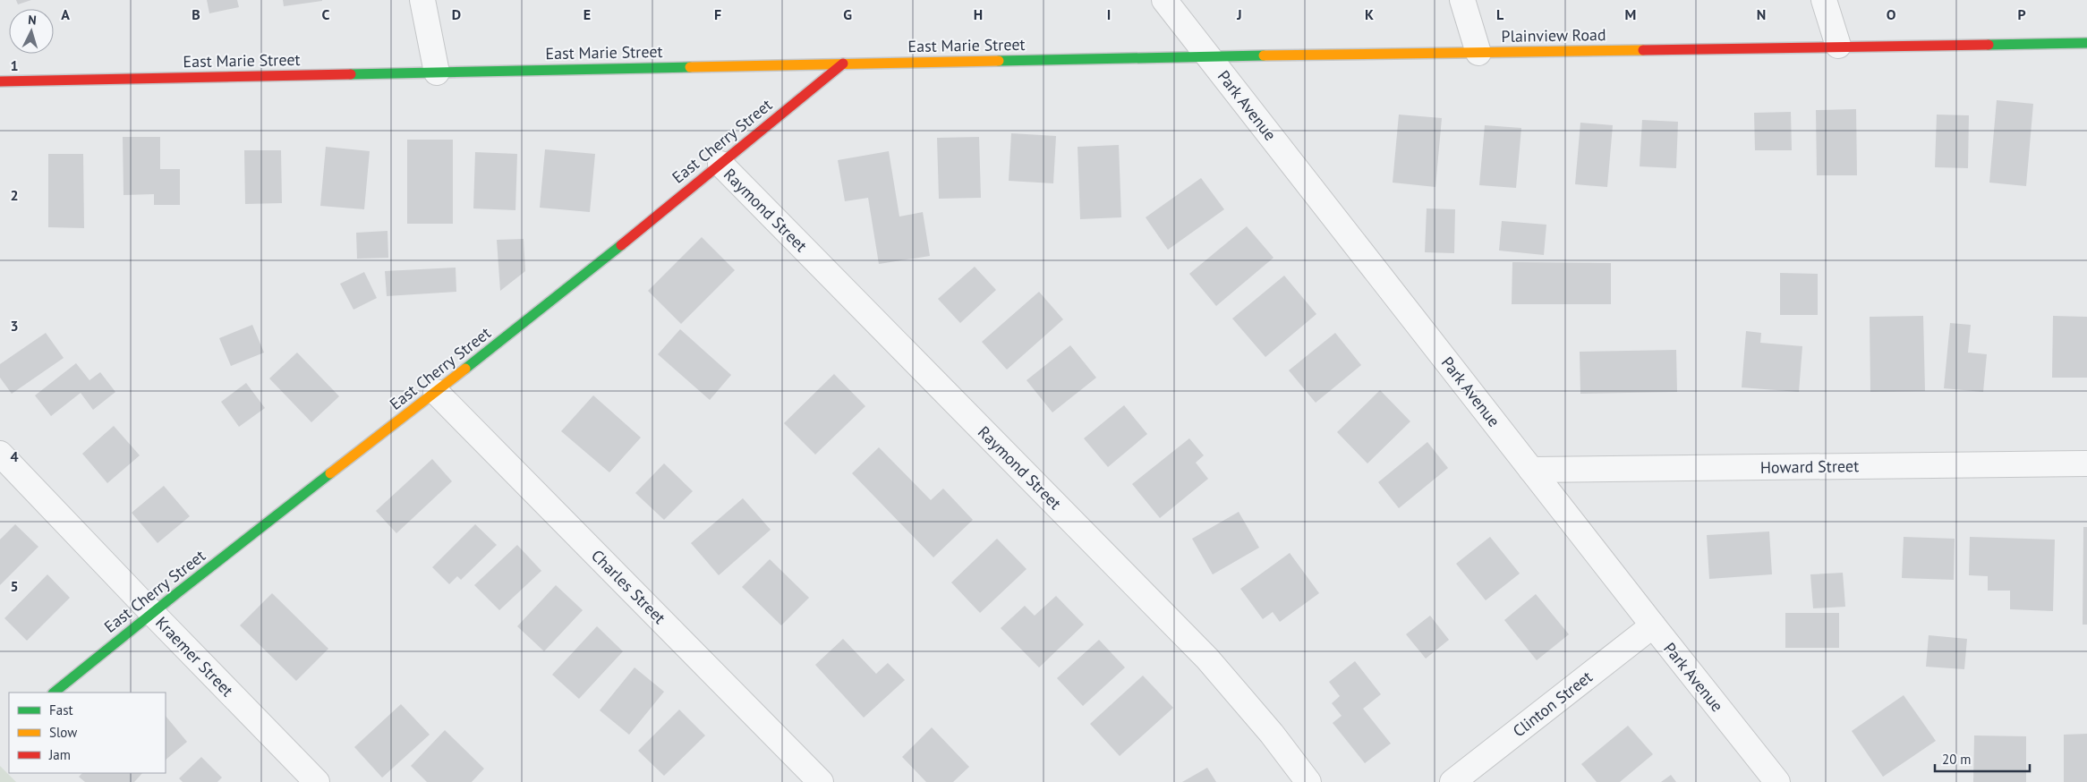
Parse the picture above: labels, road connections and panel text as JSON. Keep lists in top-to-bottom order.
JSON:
{
  "streets": {
    "main road": ["Plainview Road", "East Marie Street", "East Cherry Street"],
    "street": [
      "Park Avenue",
      "Raymond Street",
      "Howard Street",
      "Charles Street",
      "Kraemer Street",
      "Clinton Street"
    ]
  },
  "crossings": [
    ["Plainview Road", "East Marie Street"],
    ["Plainview Road", "Park Avenue"],
    ["East Marie Street", "Park Avenue"],
    ["East Marie Street", "East Cherry Street"],
    ["Park Avenue", "Howard Street"],
    ["Park Avenue", "Clinton Street"],
    ["East Cherry Street", "Raymond Street"],
    ["East Cherry Street", "Charles Street"],
    ["East Cherry Street", "Kraemer Street"]
  ],
  "legend": ["Fast", "Slow", "Jam"],
  "scale_bar": "20 m",
  "north": "top",
  "grid": {
    "columns": [
      "A",
      "B",
      "C",
      "D",
      "E",
      "F",
      "G",
      "H",
      "I",
      "J",
      "K",
      "L",
      "M",
      "N",
      "O",
      "P"
    ],
    "rows": [
      "1",
      "2",
      "3",
      "4",
      "5"
    ]
  }
}
